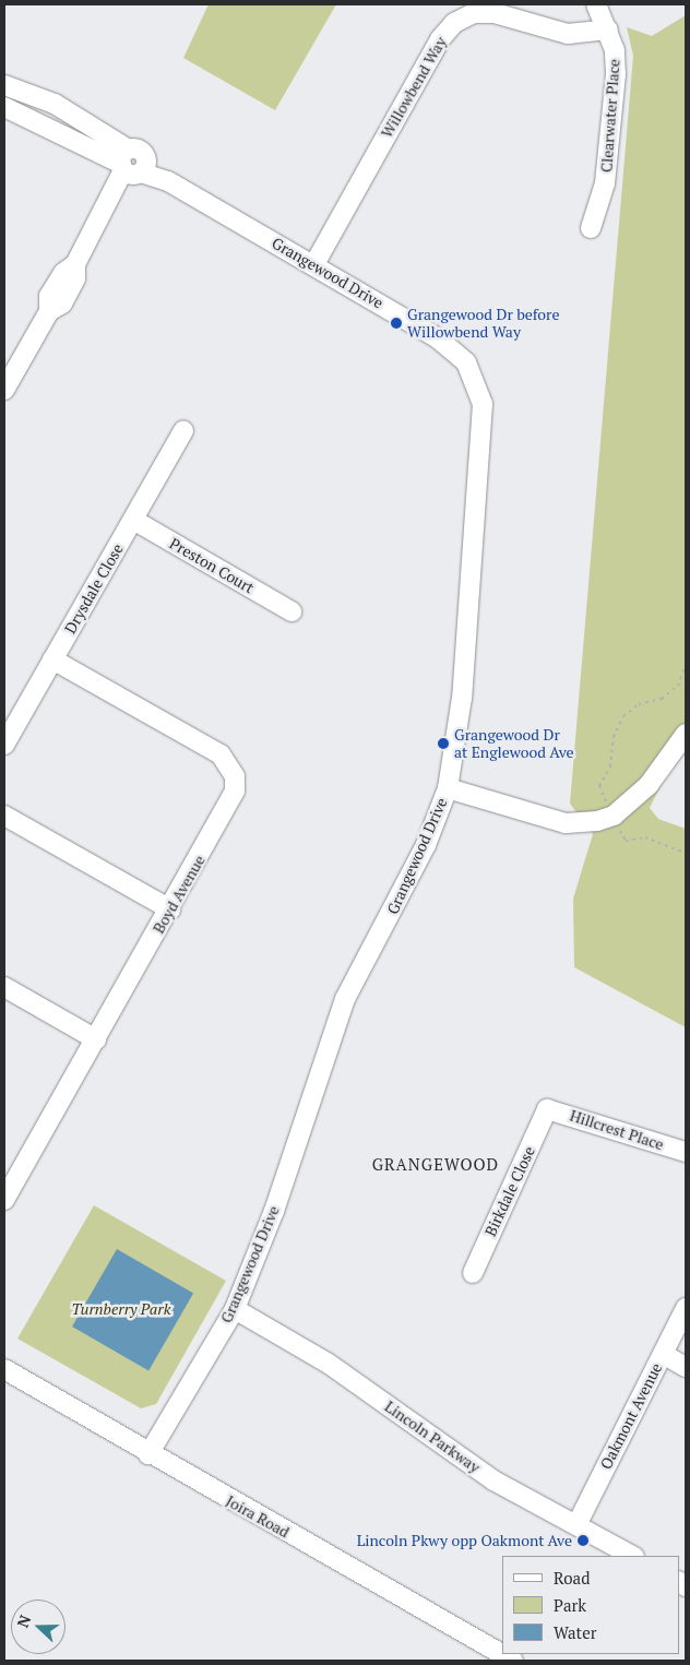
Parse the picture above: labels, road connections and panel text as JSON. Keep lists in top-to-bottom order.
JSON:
{
  "streets": {
    "street": [
      "Willowbend Way",
      "Clearwater Place",
      "Grangewood Drive",
      "Preston Court",
      "Drysdale Close",
      "Boyd Avenue",
      "Hillcrest Place",
      "Birkdale Close",
      "Oakmont Avenue",
      "Lincoln Parkway",
      "Joira Road"
    ]
  },
  "crossings": [
    ["Willowbend Way", "Clearwater Place"],
    ["Willowbend Way", "Grangewood Drive"],
    ["Grangewood Drive", "Lincoln Parkway"],
    ["Grangewood Drive", "Joira Road"],
    ["Preston Court", "Drysdale Close"],
    ["Drysdale Close", "Boyd Avenue"],
    ["Hillcrest Place", "Birkdale Close"],
    ["Oakmont Avenue", "Lincoln Parkway"]
  ],
  "districts": ["GRANGEWOOD"],
  "parks": ["Turnberry Park"],
  "places": ["Grangewood Dr before Willowbend Way", "Grangewood Dr at Englewood Ave", "Lincoln Pkwy opp Oakmont Ave"],
  "legend": ["Road", "Park", "Water"],
  "north": "left"
}
